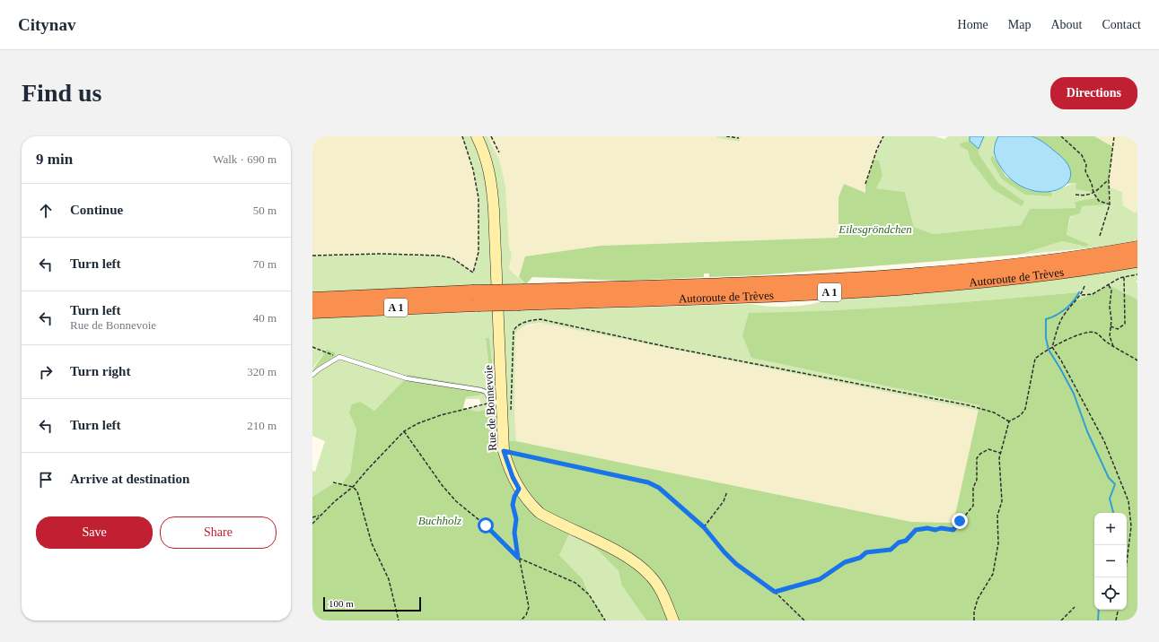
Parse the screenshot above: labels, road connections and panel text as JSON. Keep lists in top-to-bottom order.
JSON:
{
  "streets": {
    "highway": ["Autoroute de Trèves", "A 1"],
    "main road": ["Rue de Bonnevoie"]
  },
  "parks": ["Eilesgröndchen", "Buchholz"],
  "scale_bar": "100 m",
  "page": {
    "header": "Citynav",
    "nav": [
      "Home",
      "Map",
      "About",
      "Contact"
    ],
    "buttons": [
      "Directions",
      ["Save", "Share"]
    ],
    "title": "Find us",
    "heading": ["9 min", "Walk · 690 m"],
    "list": [
      ["Continue", "50 m"],
      ["Turn left", "70 m"],
      ["Turn left", "Rue de Bonnevoie", "40 m"],
      ["Turn right", "320 m"],
      ["Turn left", "210 m"],
      "Arrive at destination"
    ],
    "map_buttons": ["+", "−"],
    "scale": "100 m"
  }
}
